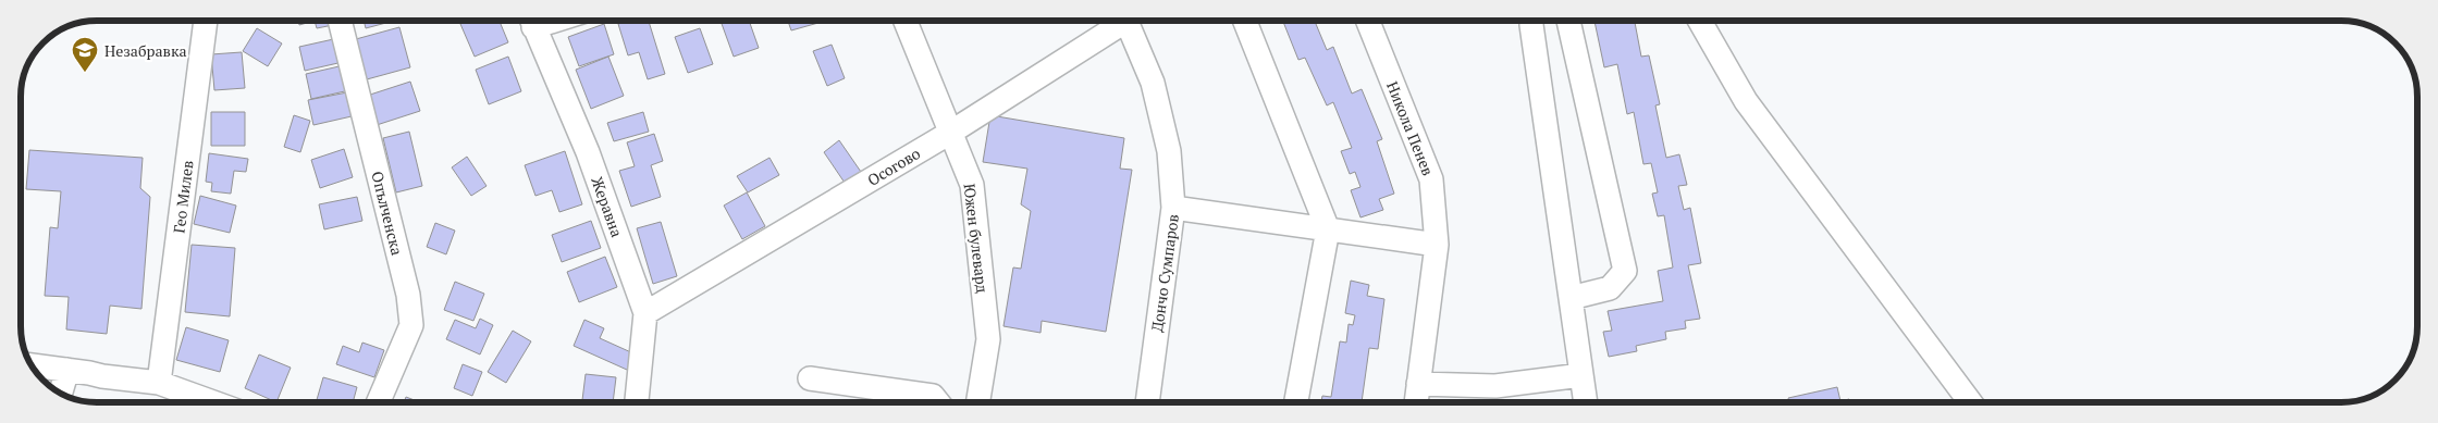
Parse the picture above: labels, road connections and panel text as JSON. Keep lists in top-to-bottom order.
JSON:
{
  "streets": {
    "street": [
      "Никола Пенев",
      "Осогово",
      "Гео Милев",
      "Жеравна",
      "Опълченска",
      "Южен булевард",
      "Дончо Сумпаров"
    ]
  },
  "crossings": [
    ["Осогово", "Жеравна"],
    ["Осогово", "Южен булевард"]
  ],
  "places": {
    "school or university": ["Незабравка"]
  }
}
